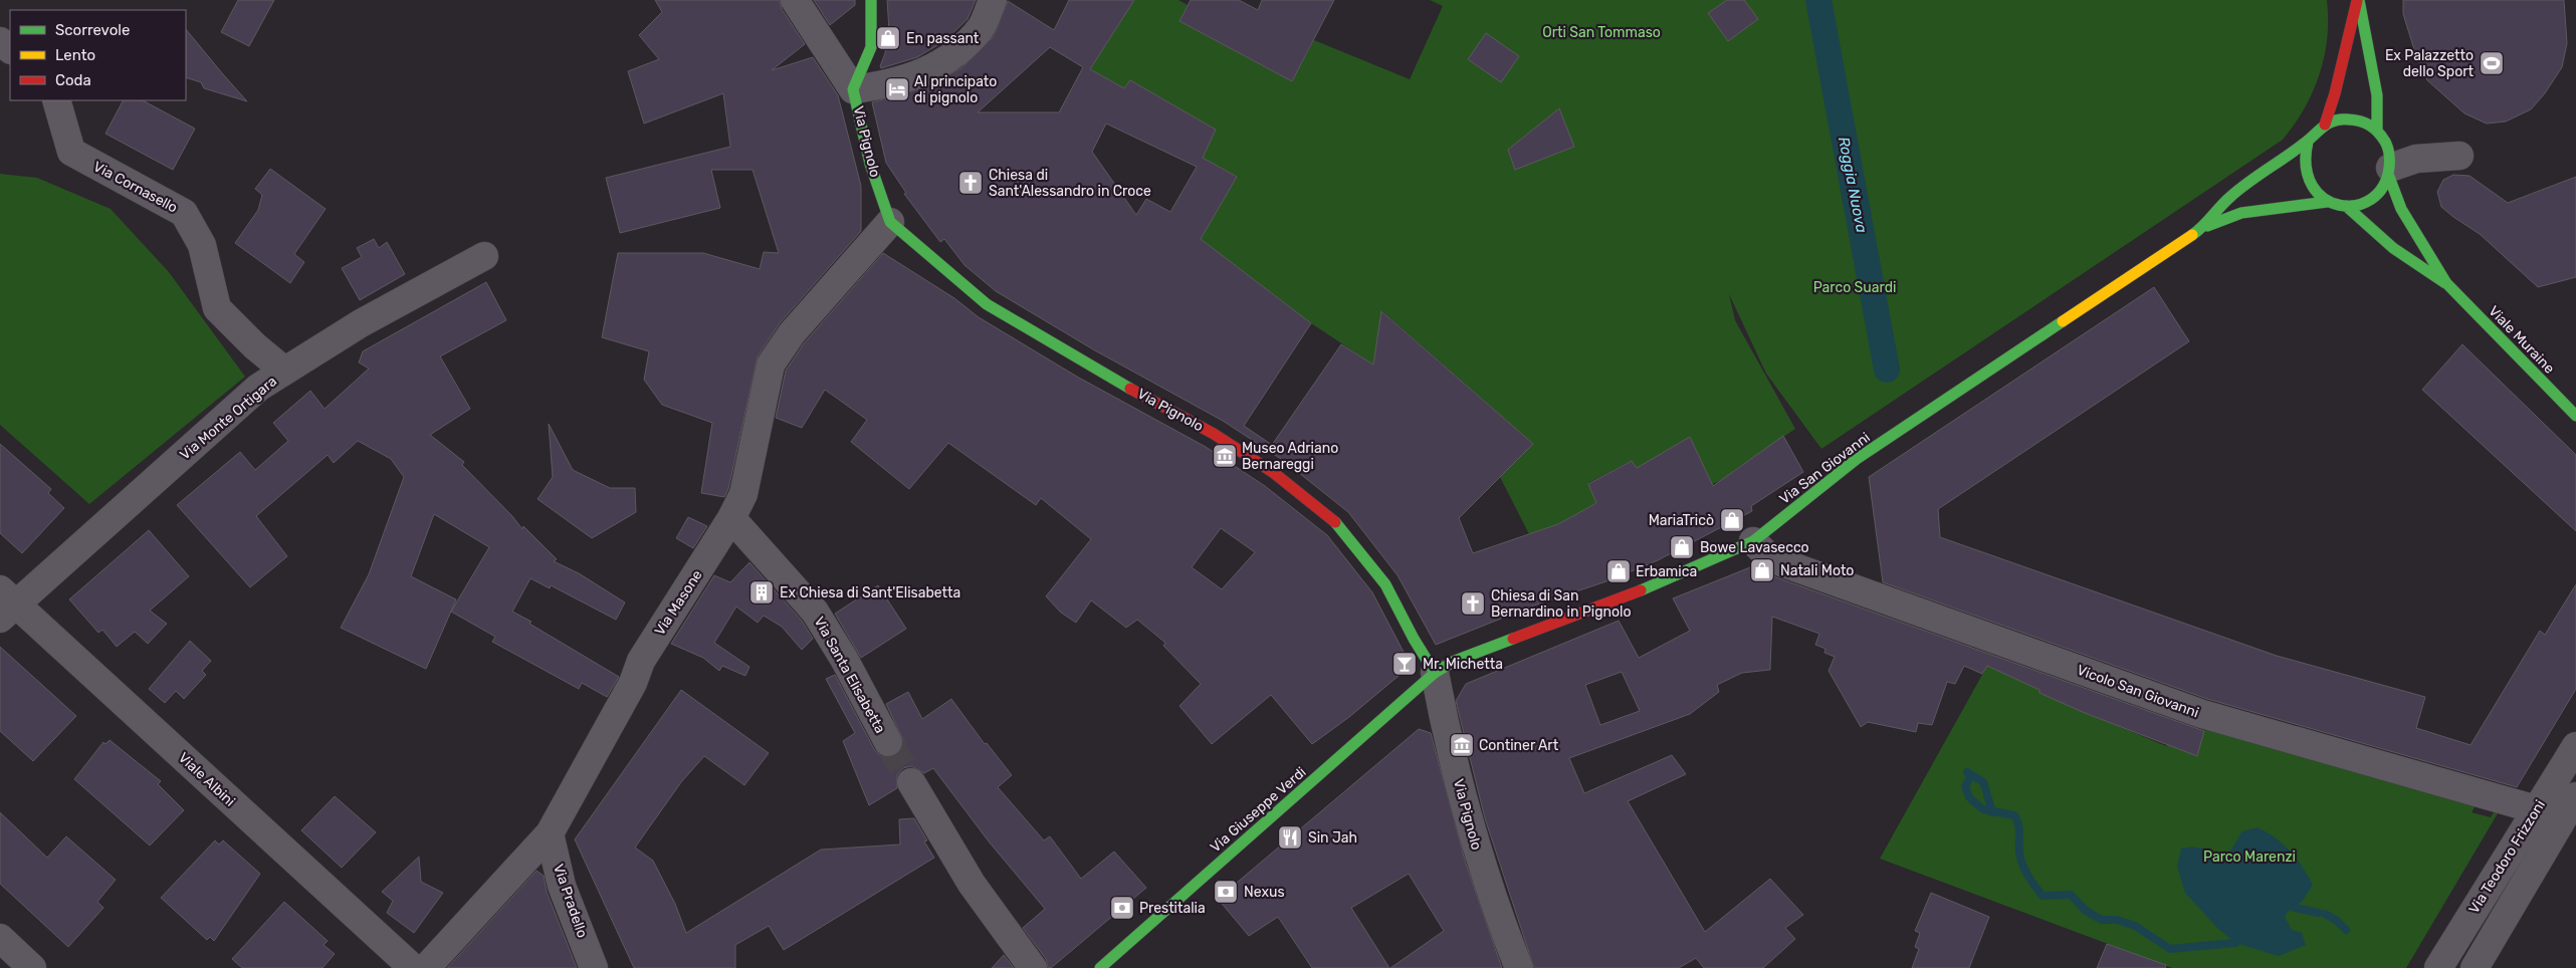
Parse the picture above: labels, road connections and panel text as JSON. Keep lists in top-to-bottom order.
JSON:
{
  "streets": {
    "street": [
      "Via Pignolo",
      "Via Cornasello",
      "Viale Muraine",
      "Via Monte Ortigara",
      "Via San Giovanni",
      "Via Masone",
      "Via Santa Elisabetta",
      "Vicolo San Giovanni",
      "Viale Albini",
      "Via Giuseppe Verdi",
      "Via Teodoro Frizzoni",
      "Via Pradello"
    ]
  },
  "crossings": [
    ["Via Pignolo", "Via San Giovanni"],
    ["Via Pignolo", "Via Masone"],
    ["Via Pignolo", "Via Giuseppe Verdi"],
    ["Via Cornasello", "Via Monte Ortigara"],
    ["Viale Muraine", "Via San Giovanni"],
    ["Via Monte Ortigara", "Viale Albini"],
    ["Via San Giovanni", "Vicolo San Giovanni"],
    ["Via San Giovanni", "Via Giuseppe Verdi"],
    ["Via Masone", "Via Santa Elisabetta"],
    ["Via Masone", "Via Pradello"],
    ["Vicolo San Giovanni", "Via Teodoro Frizzoni"]
  ],
  "water": ["Roggia Nuova"],
  "parks": ["Orti San Tommaso", "Parco Suardi", "Parco Marenzi"],
  "places": {
    "shop": [
      "En passant",
      "MariaTricò",
      "Bowe Lavasecco",
      "Natali Moto",
      "Erbamica"
    ],
    "sports": ["Ex Palazzetto dello Sport"],
    "hotel": ["Al principato di pignolo"],
    "church": ["Chiesa di Sant'Alessandro in Croce", "Chiesa di San Bernardino in Pignolo"],
    "museum": ["Museo Adriano Bernareggi", "Continer Art"],
    "building": ["Ex Chiesa di Sant'Elisabetta"],
    "bar": ["Mr. Michetta"],
    "restaurant": ["Sin Jah"],
    "bank": ["Nexus", "Prestitalia"]
  },
  "legend": ["Scorrevole", "Lento", "Coda"]
}
